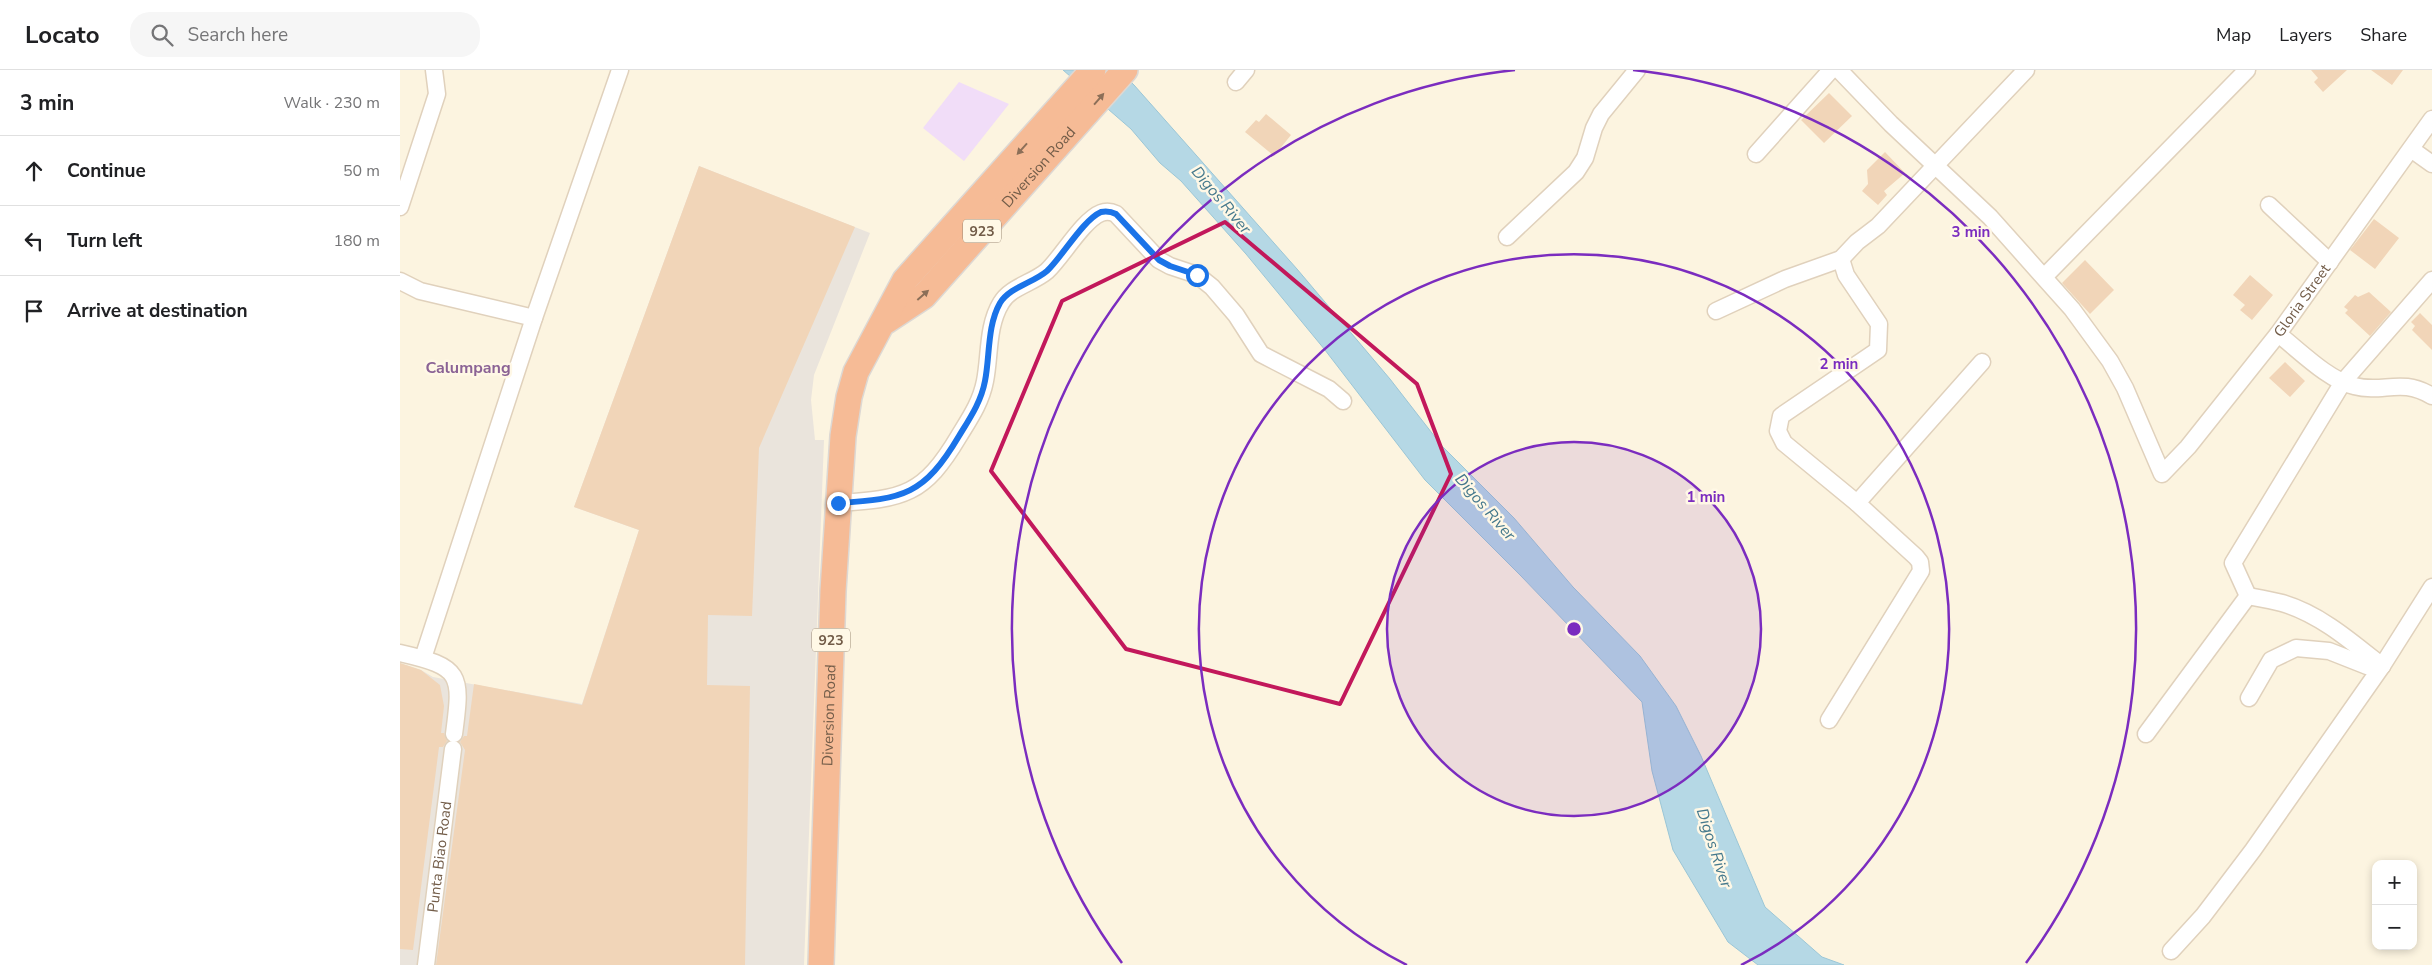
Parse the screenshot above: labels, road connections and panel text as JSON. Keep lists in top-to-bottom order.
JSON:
{
  "streets": {
    "highway": ["Diversion Road", "923"],
    "street": ["Gloria Street", "Punta Biao Road"]
  },
  "districts": ["Calumpang"],
  "water": ["Digos River"],
  "page": {
    "header": "Locato",
    "search": "Search here",
    "nav": ["Map", "Layers", "Share"],
    "heading": ["3 min", "Walk · 230 m"],
    "list": [
      ["Continue", "50 m"],
      ["Turn left", "180 m"],
      "Arrive at destination"
    ],
    "map_buttons": ["+", "−"]
  },
  "rings": ["3 min", "2 min", "1 min"]
}
